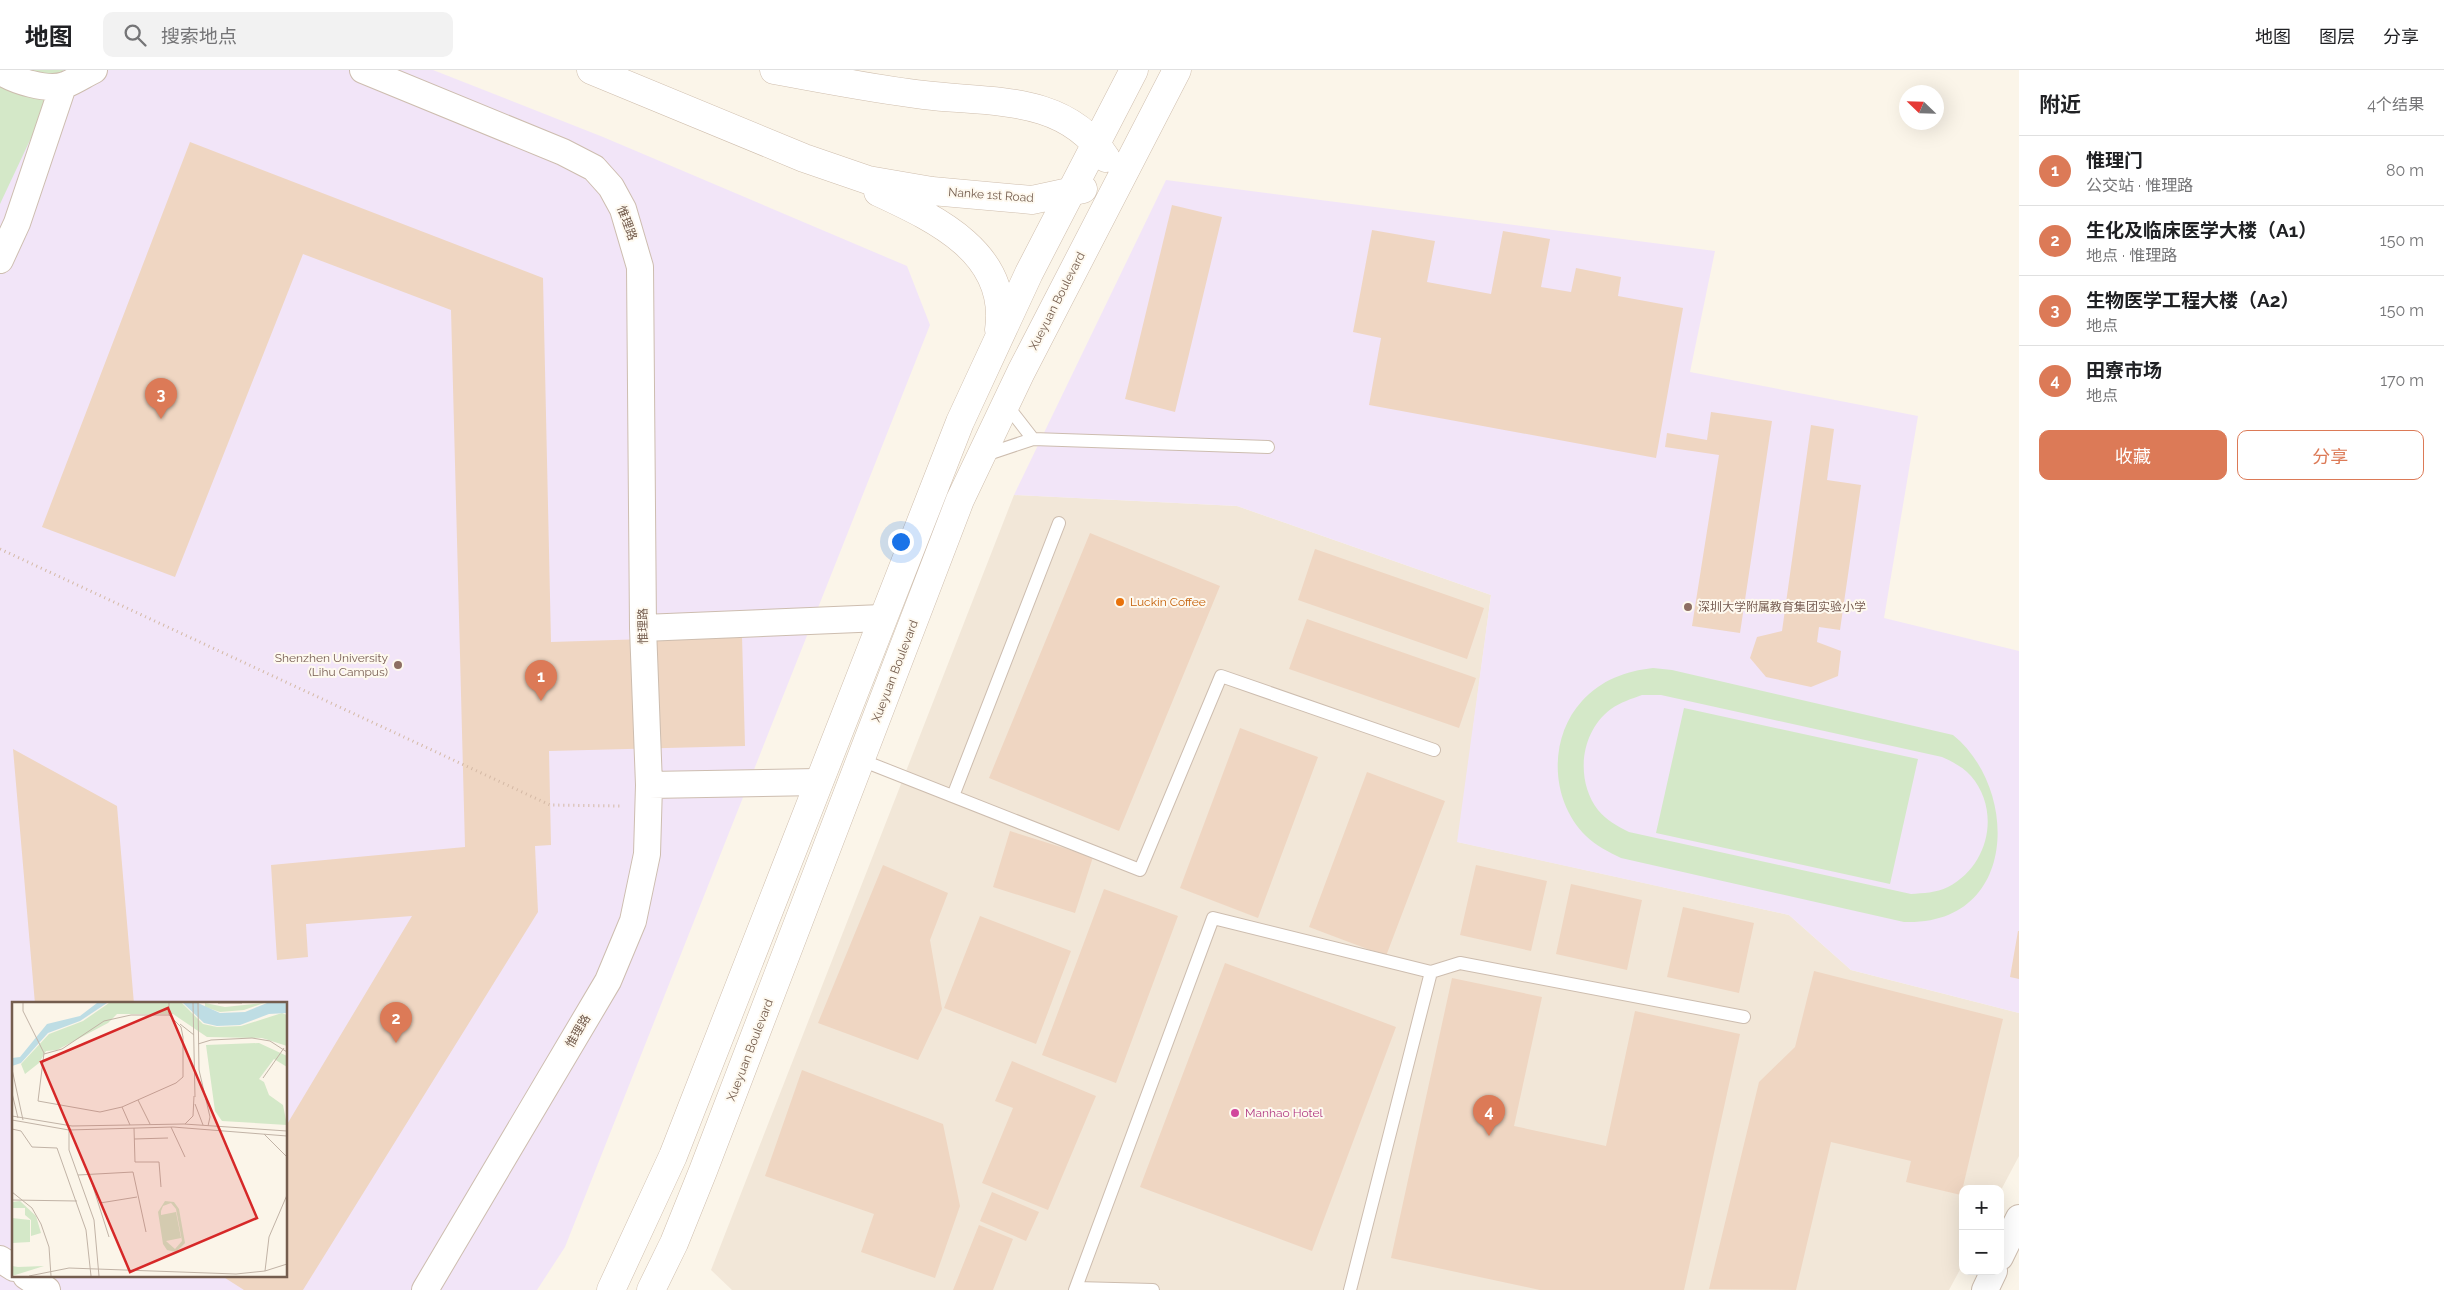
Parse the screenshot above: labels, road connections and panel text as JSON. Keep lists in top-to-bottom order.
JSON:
{
  "streets": {
    "main road": ["Nanke 1st Road", "Xueyuan Boulevard"],
    "street": ["惟理路"]
  },
  "crossings": [
    ["Nanke 1st Road", "Xueyuan Boulevard"]
  ],
  "places": [
    "Luckin Coffee",
    "深圳大学附属教育集团实验小学",
    "Shenzhen University (Lihu Campus)",
    "Manhao Hotel"
  ],
  "north": "top left",
  "page": {
    "header": "地图",
    "search": "搜索地点",
    "nav": ["地图", "图层", "分享"],
    "heading": ["附近", "4个结果"],
    "list": [
      {
        "mark": "1",
        "name": "惟理门",
        "note": "公交站 · 惟理路",
        "value": "80 m"
      },
      {
        "mark": "2",
        "name": "生化及临床医学大楼（A1）",
        "note": "地点 · 惟理路",
        "value": "150 m"
      },
      {
        "mark": "3",
        "name": "生物医学工程大楼（A2）",
        "note": "地点",
        "value": "150 m"
      },
      {
        "mark": "4",
        "name": "田寮市场",
        "note": "地点",
        "value": "170 m"
      }
    ],
    "pins": [
      "3",
      "1",
      "2",
      "4"
    ],
    "buttons": ["收藏", "分享"],
    "map_buttons": ["+", "−"]
  }
}
